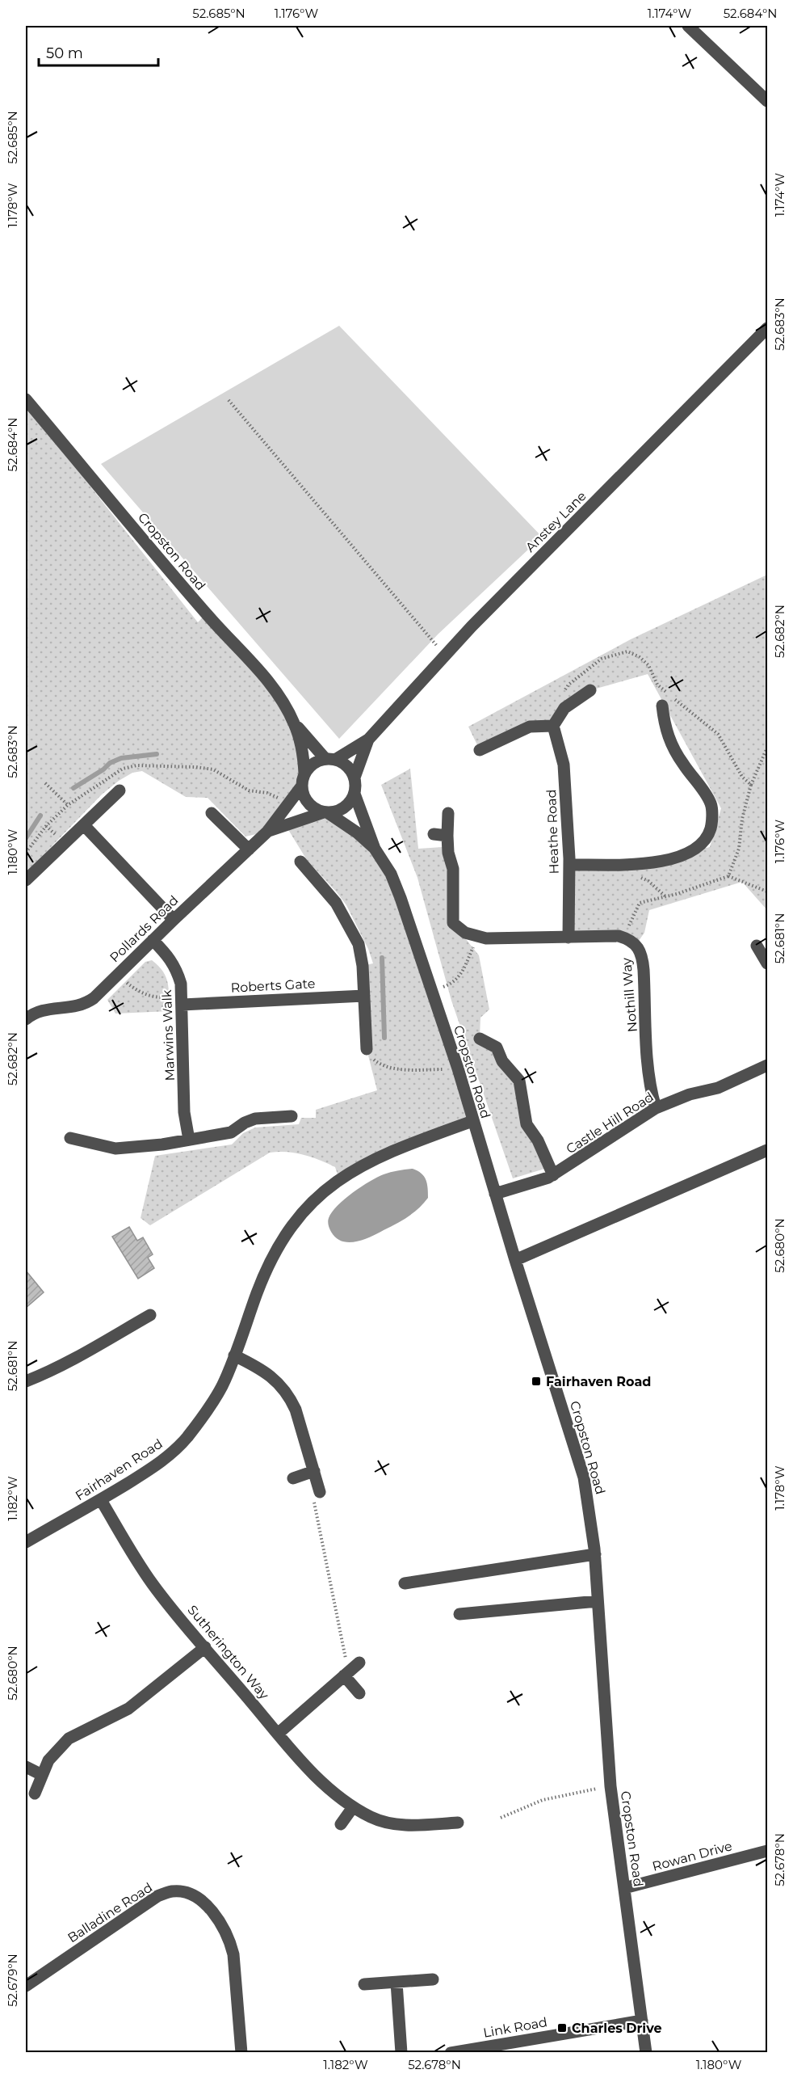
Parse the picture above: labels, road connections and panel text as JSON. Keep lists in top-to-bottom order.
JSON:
{
  "streets": {
    "street": [
      "Anstey Lane",
      "Cropston Road",
      "Heathe Road",
      "Pollards Road",
      "Roberts Gate",
      "Nothill Way",
      "Marwins Walk",
      "Castle Hill Road",
      "Fairhaven Road",
      "Sutherington Way",
      "Rowan Drive",
      "Balladine Road",
      "Link Road"
    ]
  },
  "crossings": [
    ["Anstey Lane", "Cropston Road"],
    ["Anstey Lane", "Pollards Road"],
    ["Cropston Road", "Pollards Road"],
    ["Cropston Road", "Castle Hill Road"],
    ["Cropston Road", "Fairhaven Road"],
    ["Cropston Road", "Rowan Drive"],
    ["Cropston Road", "Link Road"],
    ["Heathe Road", "Nothill Way"],
    ["Pollards Road", "Marwins Walk"],
    ["Roberts Gate", "Marwins Walk"],
    ["Nothill Way", "Castle Hill Road"],
    ["Fairhaven Road", "Sutherington Way"]
  ],
  "places": {
    "transit": ["Fairhaven Road", "Charles Drive"]
  },
  "scale_bar": "50 m",
  "coordinates": [
    "52.685°N",
    "1.176°W",
    "1.174°W",
    "52.684°N",
    "1.178°W",
    "52.683°N",
    "52.682°N",
    "1.180°W",
    "52.681°N",
    "52.680°N",
    "1.182°W",
    "52.678°N",
    "52.679°N"
  ]
}
